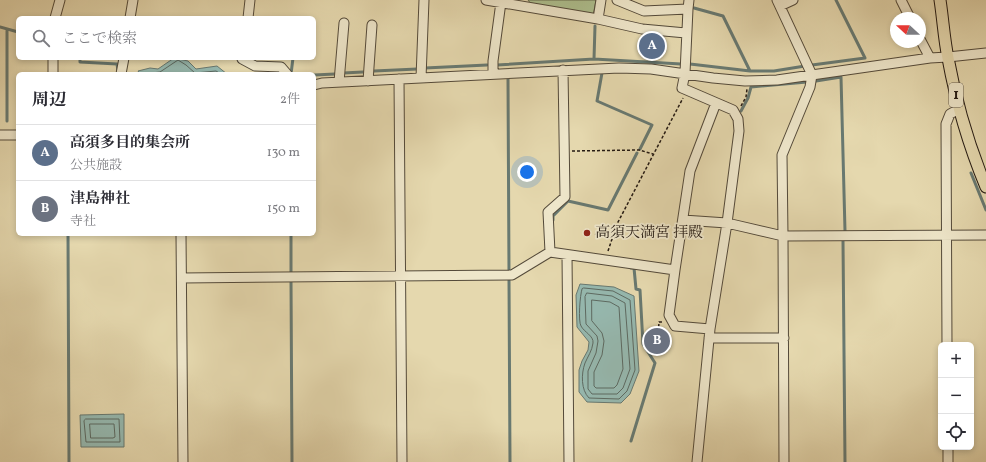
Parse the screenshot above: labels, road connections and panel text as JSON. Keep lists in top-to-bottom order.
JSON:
{
  "streets": {
    "main road": ["1"]
  },
  "places": ["高須天満宮 拝殿"],
  "north": "left",
  "page": {
    "search": "ここで検索",
    "pins": ["A", "B"],
    "heading": ["周辺", "2件"],
    "list": [
      {
        "mark": "A",
        "name": "高須多目的集会所",
        "note": "公共施設",
        "value": "130 m"
      },
      {
        "mark": "B",
        "name": "津島神社",
        "note": "寺社",
        "value": "150 m"
      }
    ],
    "map_buttons": ["+", "−"]
  }
}
